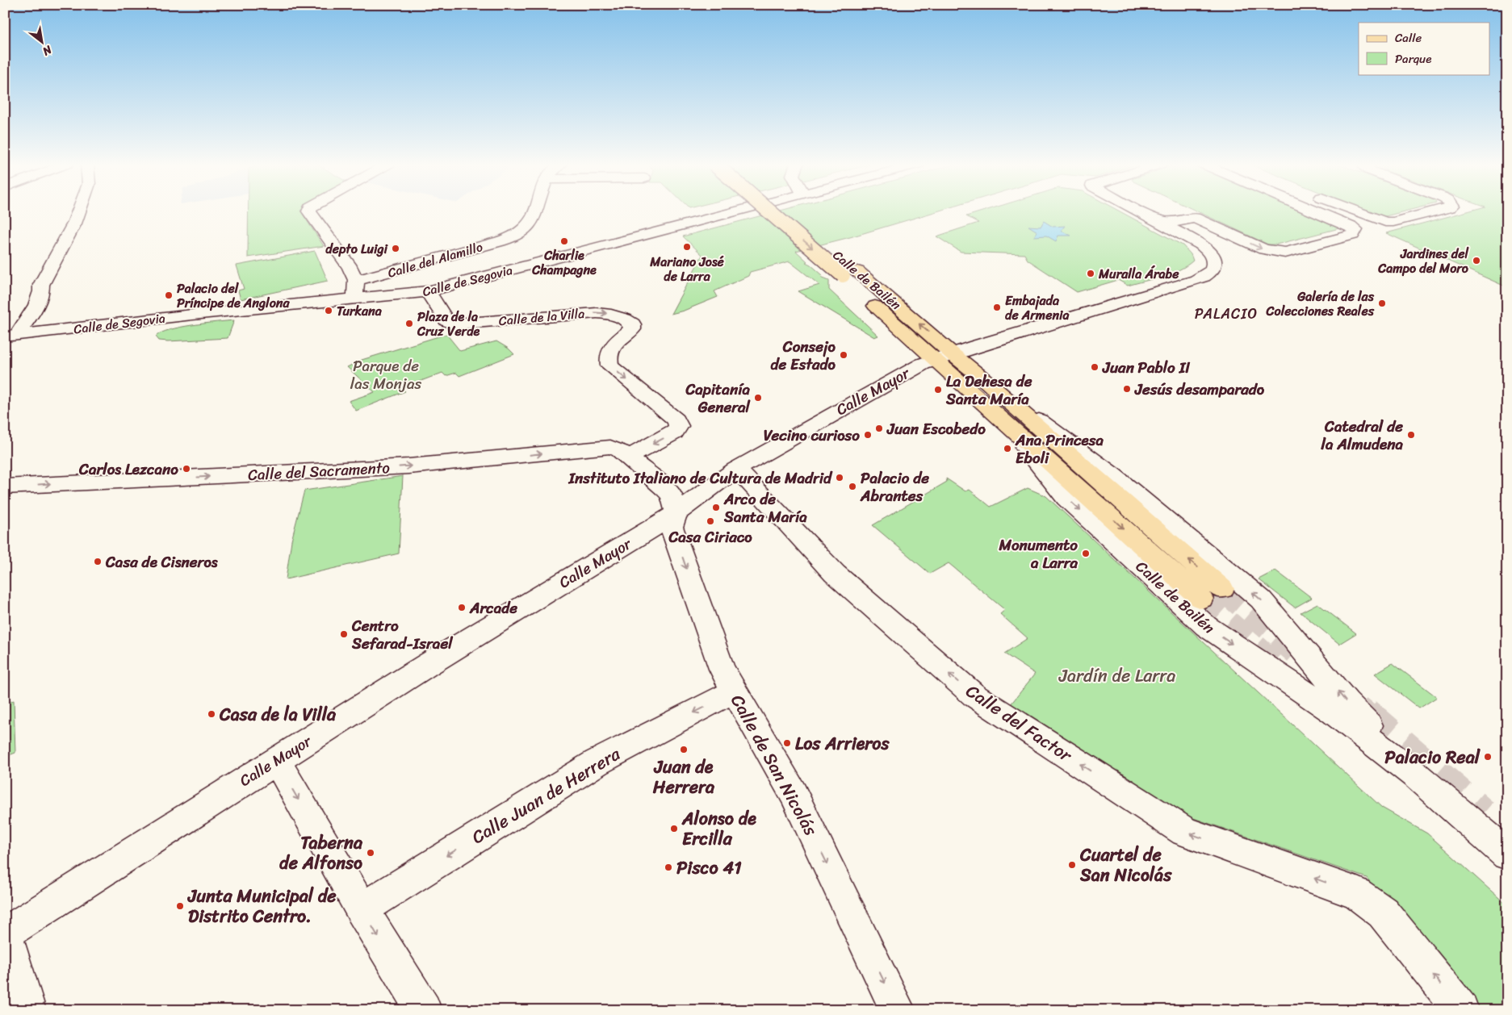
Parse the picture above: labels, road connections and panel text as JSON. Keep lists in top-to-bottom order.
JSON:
{
  "streets": {
    "main road": ["Calle de Bailén"],
    "street": [
      "Calle del Alamillo",
      "Calle de Segovia",
      "Calle de la Villa",
      "Calle Mayor",
      "Calle del Sacramento",
      "Calle del Factor",
      "Calle de San Nicolás",
      "Calle Juan de Herrera"
    ]
  },
  "crossings": [
    ["Calle de Bailén", "Calle Mayor"],
    ["Calle de Segovia", "Calle de la Villa"],
    ["Calle de la Villa", "Calle del Sacramento"],
    ["Calle Mayor", "Calle del Sacramento"],
    ["Calle Mayor", "Calle del Factor"],
    ["Calle Mayor", "Calle de San Nicolás"],
    ["Calle del Sacramento", "Calle de San Nicolás"],
    ["Calle de San Nicolás", "Calle Juan de Herrera"]
  ],
  "one_way": [
    "Calle del Sacramento",
    "Calle del Factor",
    "Calle de San Nicolás",
    "Calle Juan de Herrera"
  ],
  "districts": ["PALACIO"],
  "parks": ["Parque de las Monjas", "Jardín de Larra"],
  "places": [
    "Charlie Champagne",
    "Mariano José de Larra",
    "depto Luigi",
    "Jardines del Campo del Moro",
    "Muralla Árabe",
    "Palacio del Príncipe de Anglona",
    "Galería de las Colecciones Reales",
    "Embajada de Armenia",
    "Turkana",
    "Plaza de la Cruz Verde",
    "Consejo de Estado",
    "Juan Pablo II",
    "Jesús desamparado",
    "La Dehesa de Santa María",
    "Capitanía General",
    "Juan Escobedo",
    "Vecino curioso",
    "Catedral de la Almudena",
    "Ana Princesa Eboli",
    "Carlos Lezcano",
    "Instituto Italiano de Cultura de Madrid",
    "Palacio de Abrantes",
    "Arco de Santa María",
    "Casa Ciriaco",
    "Monumento a Larra",
    "Casa de Cisneros",
    "Arcade",
    "Centro Sefarad-Israel",
    "Casa de la Villa",
    "Los Arrieros",
    "Juan de Herrera",
    "Palacio Real",
    "Alonso de Ercilla",
    "Taberna de Alfonso",
    "Cuartel de San Nicolás",
    "Pisco 41",
    "Junta Municipal de Distrito Centro."
  ],
  "legend": ["Calle", "Parque"],
  "north": "bottom right"
}
